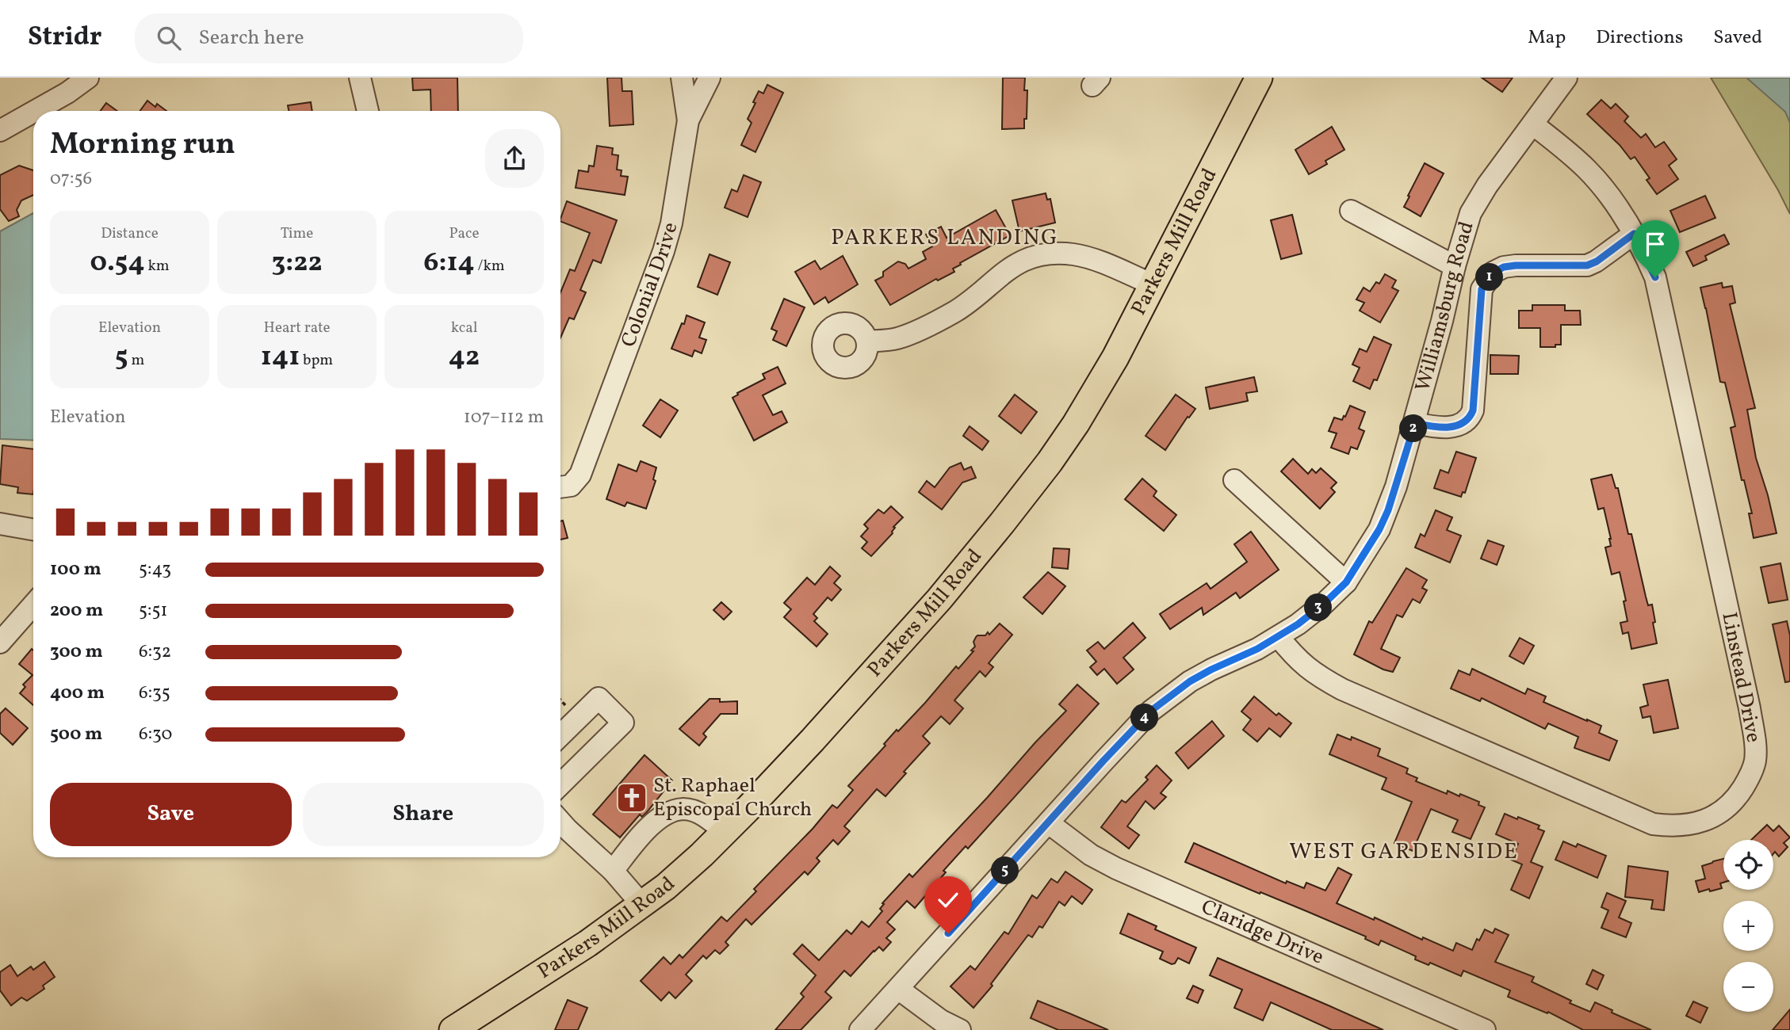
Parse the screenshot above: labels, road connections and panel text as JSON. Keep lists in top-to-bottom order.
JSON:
{
  "streets": {
    "main road": ["Parkers Mill Road"],
    "street": [
      "Colonial Drive",
      "Williamsburg Road",
      "Linstead Drive",
      "Claridge Drive"
    ]
  },
  "crossings": [
    ["Williamsburg Road", "Linstead Drive"],
    ["Williamsburg Road", "Claridge Drive"]
  ],
  "districts": ["PARKERS LANDING", "WEST GARDENSIDE"],
  "places": {
    "church": ["St. Raphael Episcopal Church"]
  },
  "page": {
    "header": "Stridr",
    "search": "Search here",
    "nav": ["Map", "Directions", "Saved"],
    "heading": ["Morning run", "07:56"],
    "stats": [
      ["Distance", "0.54 km"],
      ["Time", "3:22"],
      ["Pace", "6:14 /km"],
      ["Elevation", "5 m"],
      ["Heart rate", "141 bpm"],
      ["kcal", "42"]
    ],
    "pins": [
      "1",
      "2",
      "3",
      "4",
      "5"
    ],
    "chart": ["Elevation", "107–112 m"],
    "list": [
      {
        "name": "100 m",
        "note": "5:43"
      },
      {
        "name": "200 m",
        "note": "5:51"
      },
      {
        "name": "300 m",
        "note": "6:32"
      },
      {
        "name": "400 m",
        "note": "6:35"
      },
      {
        "name": "500 m",
        "note": "6:30"
      }
    ],
    "buttons": ["Save", "Share"],
    "map_buttons": ["+", "−"]
  }
}
